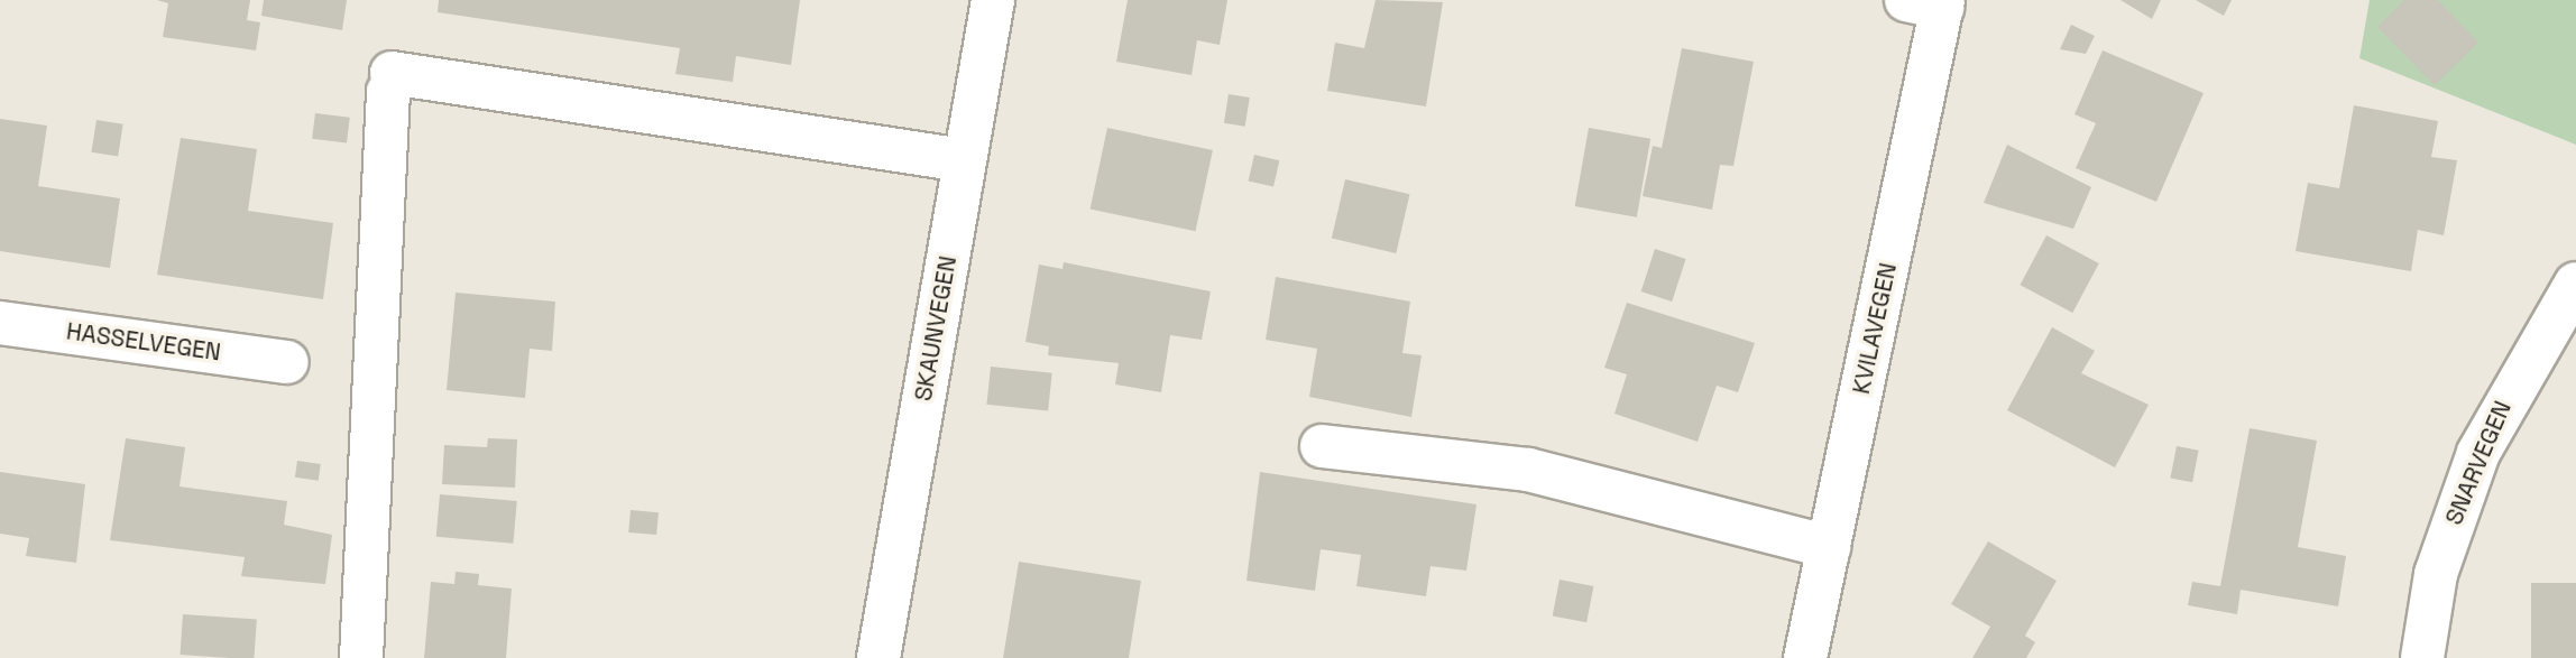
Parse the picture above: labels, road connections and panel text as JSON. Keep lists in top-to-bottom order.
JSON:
{
  "streets": {
    "street": [
      "SKAUNVEGEN",
      "KVILAVEGEN",
      "HASSELVEGEN",
      "SNARVEGEN"
    ]
  }
}
